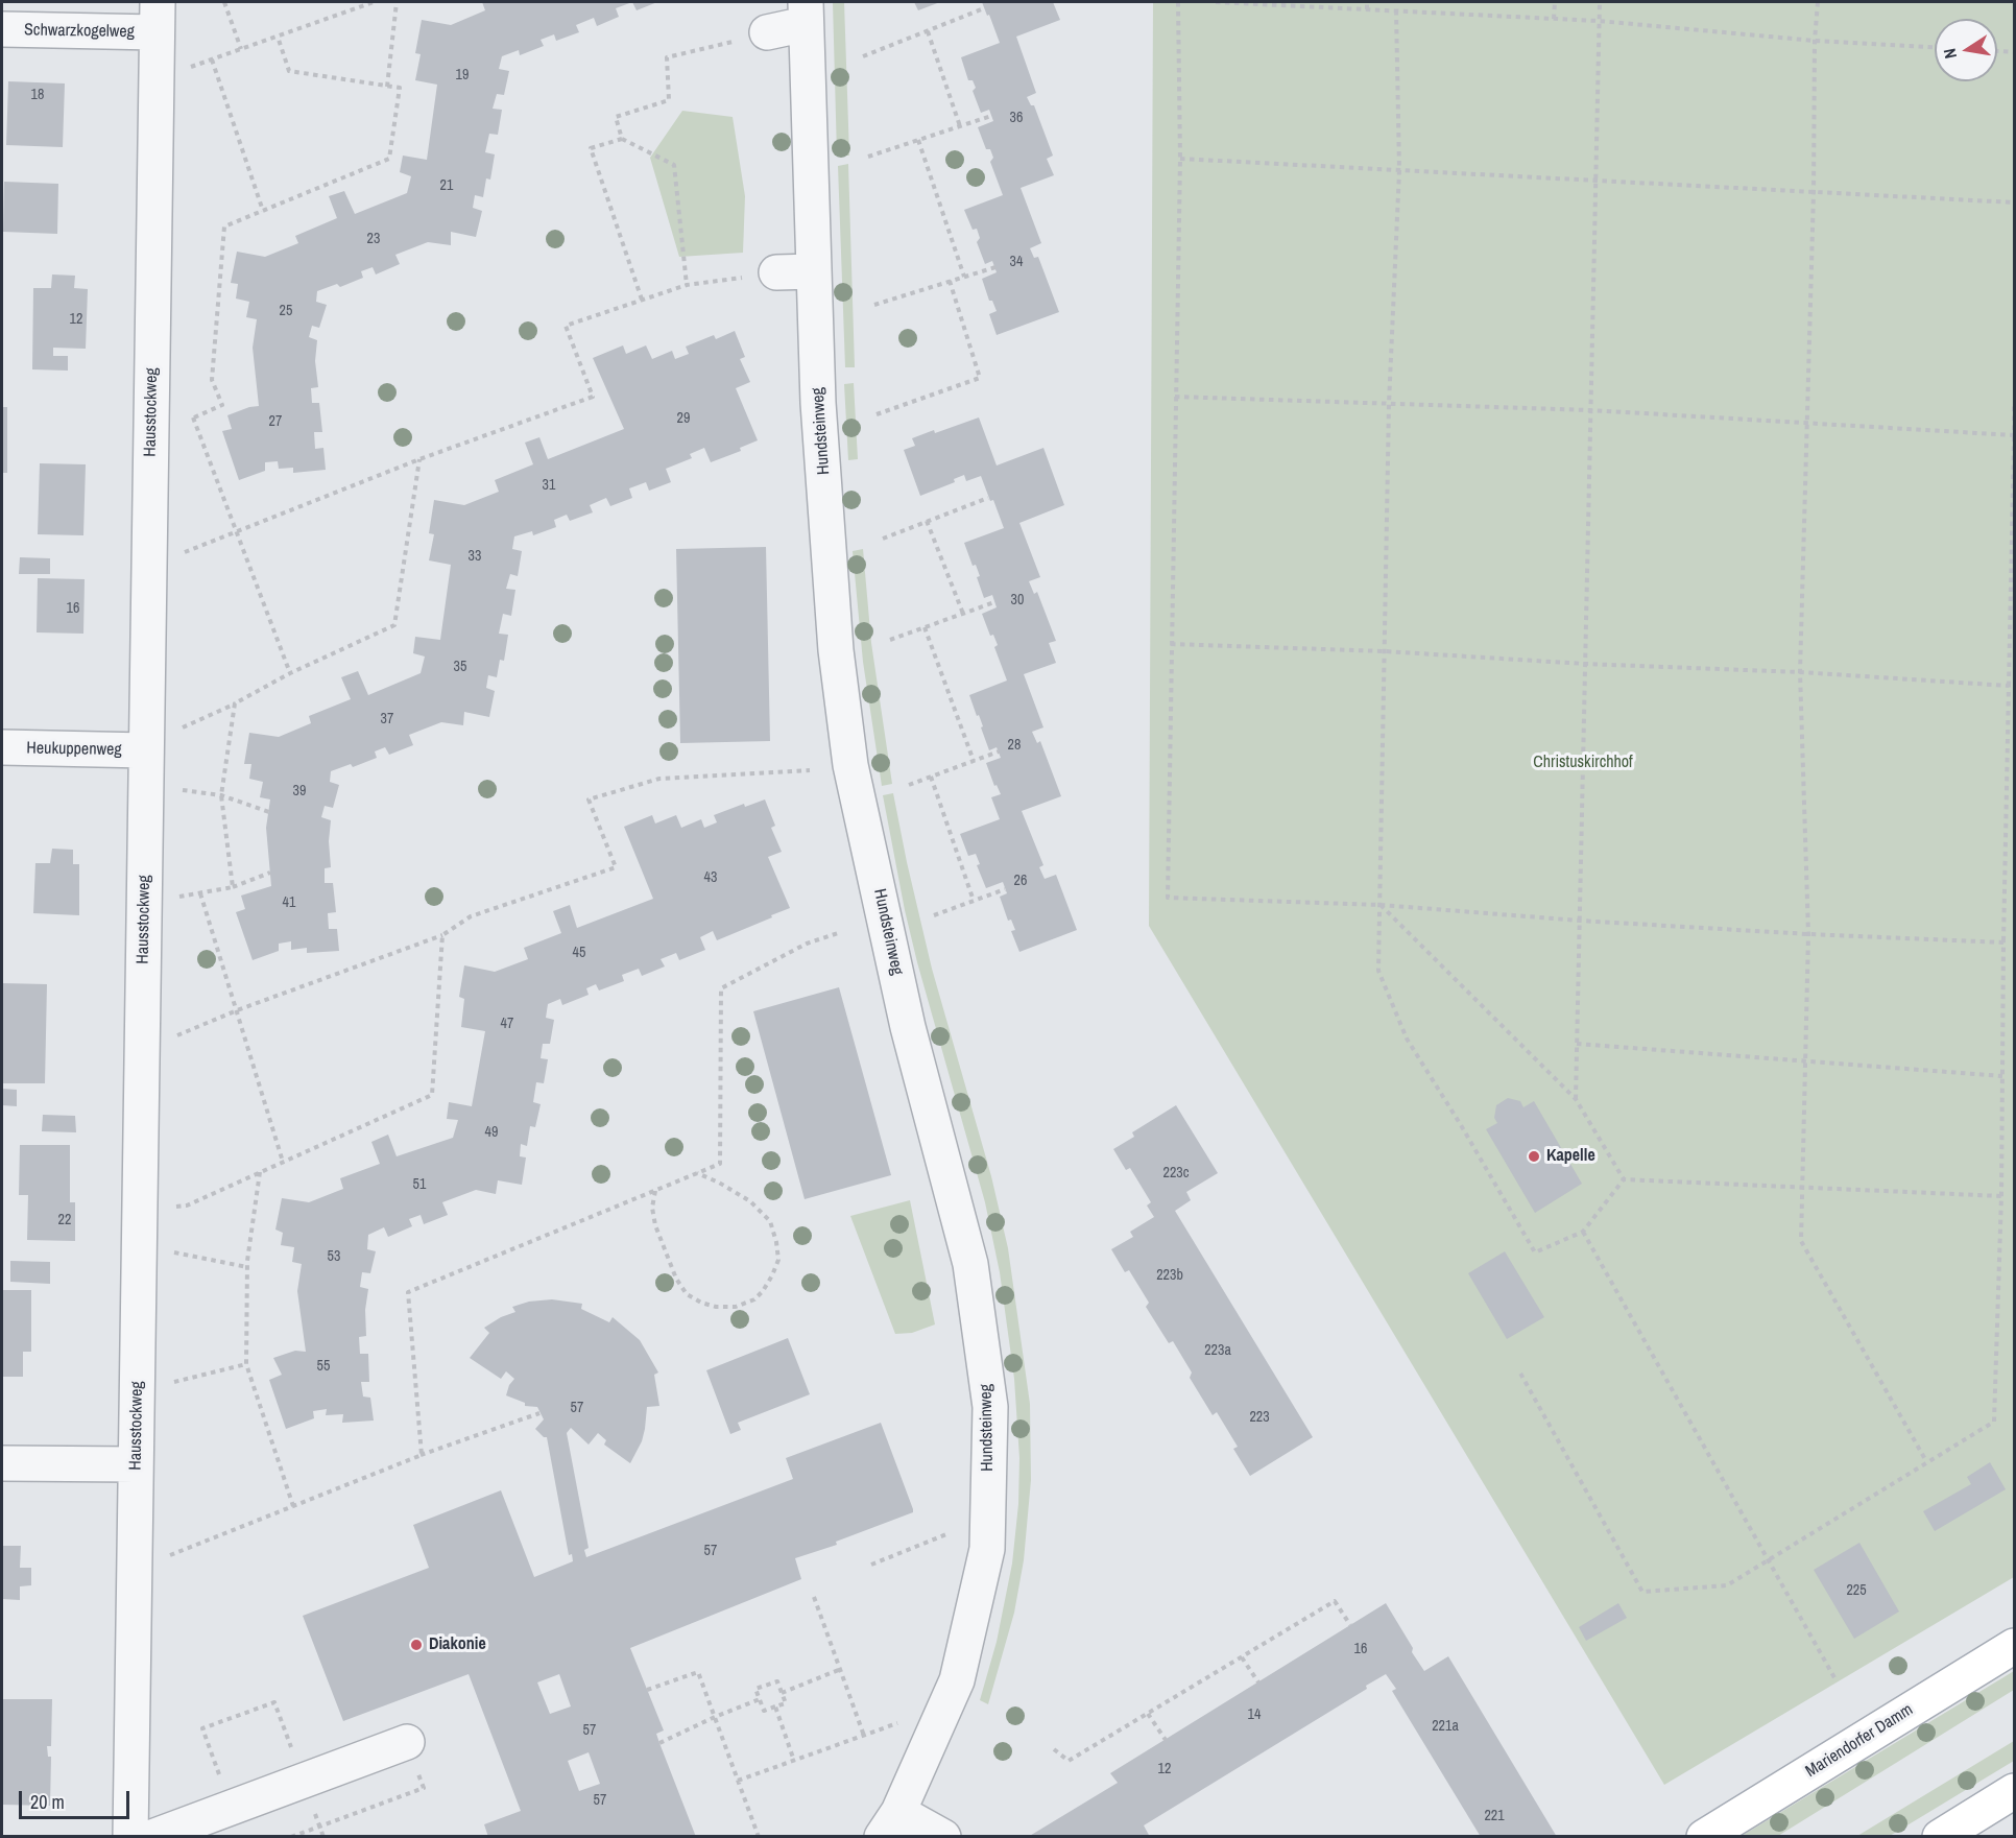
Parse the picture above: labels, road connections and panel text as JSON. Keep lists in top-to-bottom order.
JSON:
{
  "streets": {
    "main road": ["Mariendorfer Damm"],
    "street": [
      "Schwarzkogelweg",
      "Hausstockweg",
      "Hundsteinweg",
      "Heukuppenweg"
    ]
  },
  "crossings": [
    ["Schwarzkogelweg", "Hausstockweg"],
    ["Hausstockweg", "Heukuppenweg"]
  ],
  "parks": ["Christuskirchhof"],
  "places": ["Kapelle", "Diakonie"],
  "house_numbers": [
    "19",
    "18",
    "36",
    "21",
    "23",
    "34",
    "25",
    "12",
    "29",
    "27",
    "31",
    "33",
    "30",
    "16",
    "35",
    "37",
    "28",
    "39",
    "43",
    "26",
    "41",
    "45",
    "47",
    "49",
    "223c",
    "51",
    "22",
    "53",
    "223b",
    "223a",
    "55",
    "57",
    "223",
    "57",
    "225",
    "16",
    "14",
    "221a",
    "57",
    "12",
    "57",
    "221"
  ],
  "scale_bar": "20 m",
  "north": "left"
}
